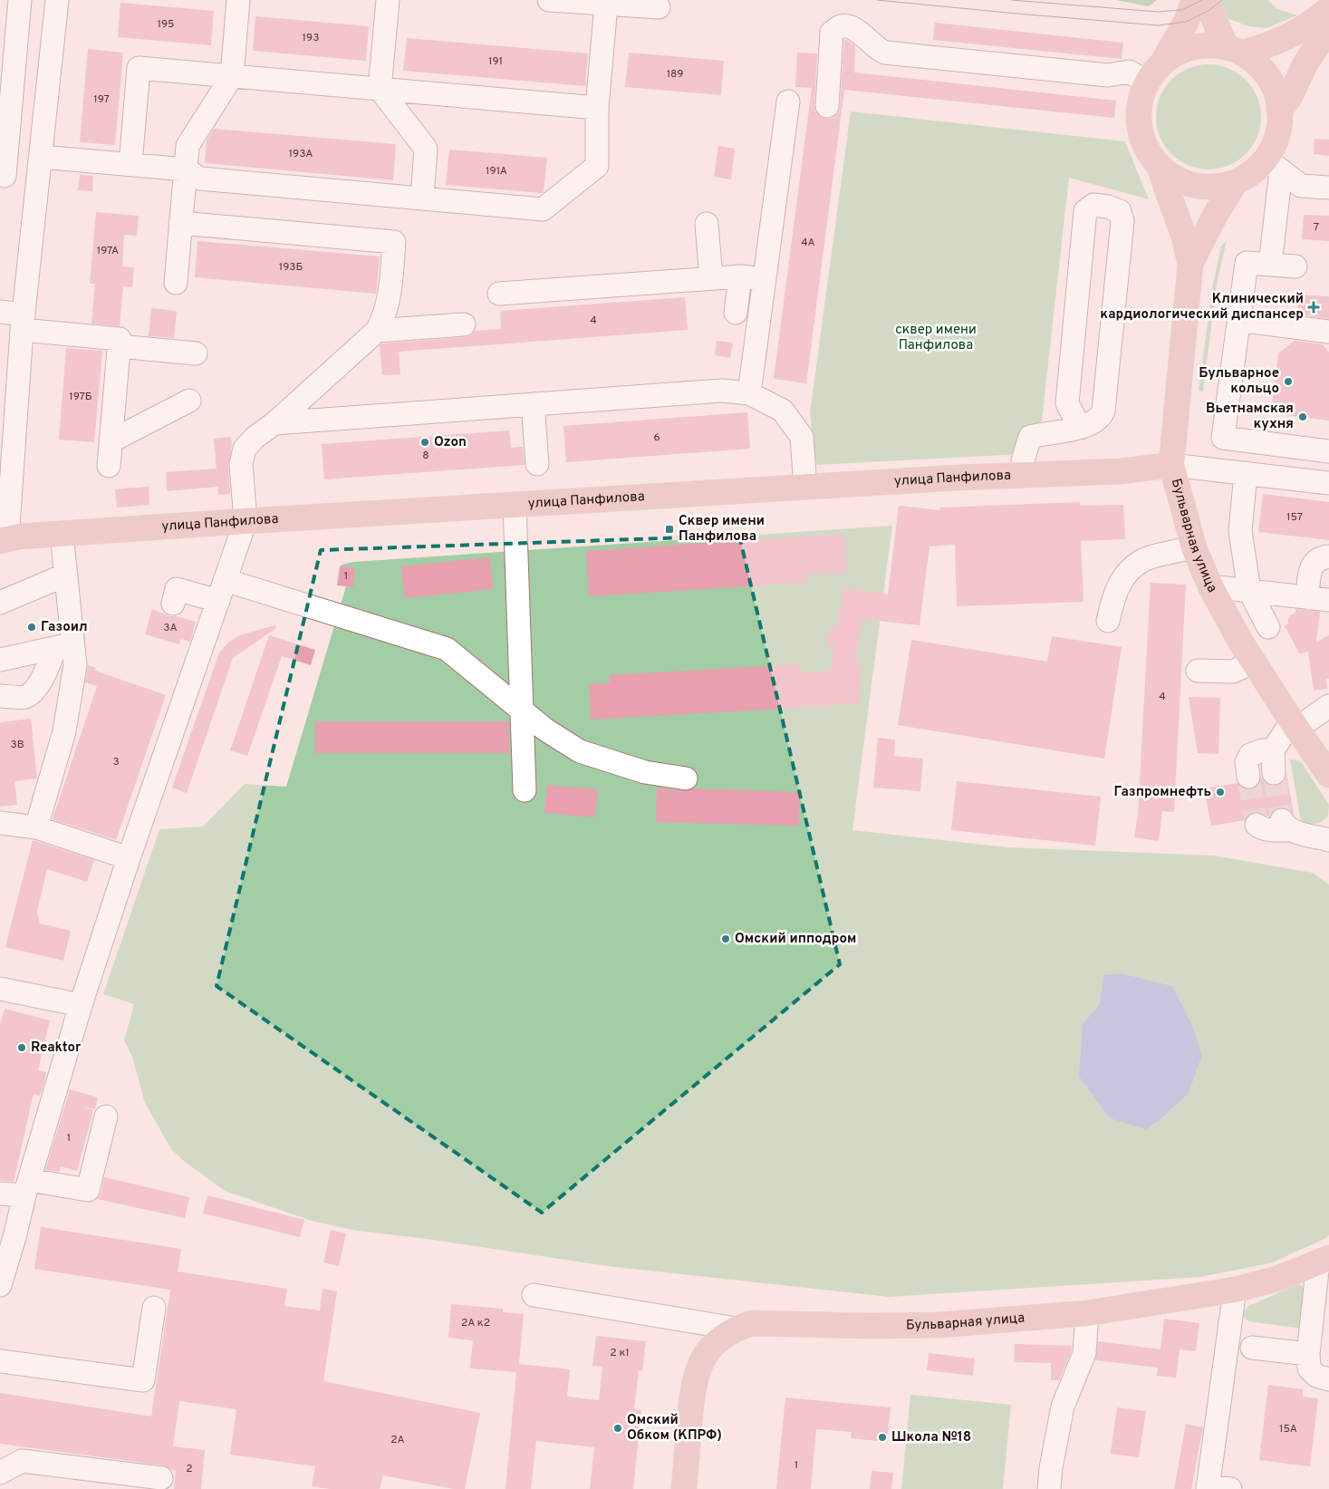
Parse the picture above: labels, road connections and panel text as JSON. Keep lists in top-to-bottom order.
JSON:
{
  "streets": {
    "main road": ["улица Панфилова", "Бульварная улица"]
  },
  "crossings": [
    ["улица Панфилова", "Бульварная улица"]
  ],
  "parks": ["сквер имени Панфилова"],
  "places": {
    "health": ["Клинический кардиологический диспансер"],
    "other": [
      "Бульварное кольцо",
      "Вьетнамская кухня",
      "Ozon",
      "Газоил",
      "Газпромнефть",
      "Омский ипподром",
      "Reaktor",
      "Омский Обком (КПРФ)",
      "Школа №18"
    ],
    "transit": ["Сквер имени Панфилова"]
  },
  "house_numbers": [
    "195",
    "193",
    "191",
    "189",
    "197",
    "193А",
    "191А",
    "7",
    "4А",
    "197А",
    "193Б",
    "4",
    "197Б",
    "6",
    "8",
    "157",
    "1",
    "3А",
    "4",
    "3В",
    "3",
    "1",
    "2А к2",
    "2 к1",
    "15А",
    "2А",
    "1",
    "2"
  ]
}
